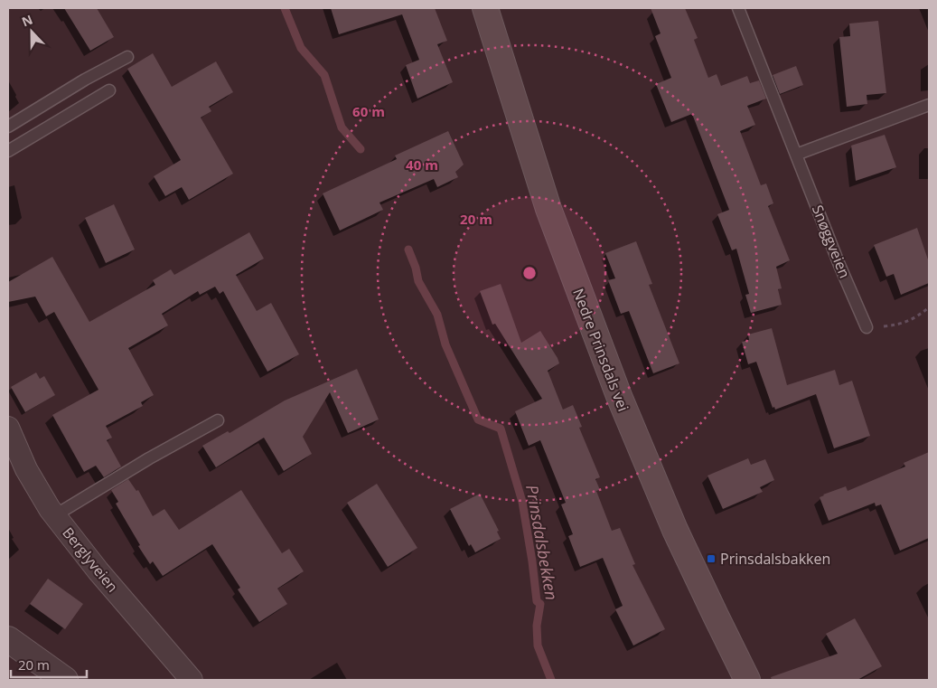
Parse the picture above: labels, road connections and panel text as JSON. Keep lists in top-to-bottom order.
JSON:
{
  "streets": {
    "main road": ["Nedre Prinsdals vei"],
    "street": ["Berglyveien"],
    "lane": ["Snøggveien"]
  },
  "water": ["Prinsdalsbekken"],
  "places": {
    "transit": ["Prinsdalsbakken"]
  },
  "scale_bar": "20 m",
  "north": "top",
  "rings": ["60 m", "40 m", "20 m"]
}
